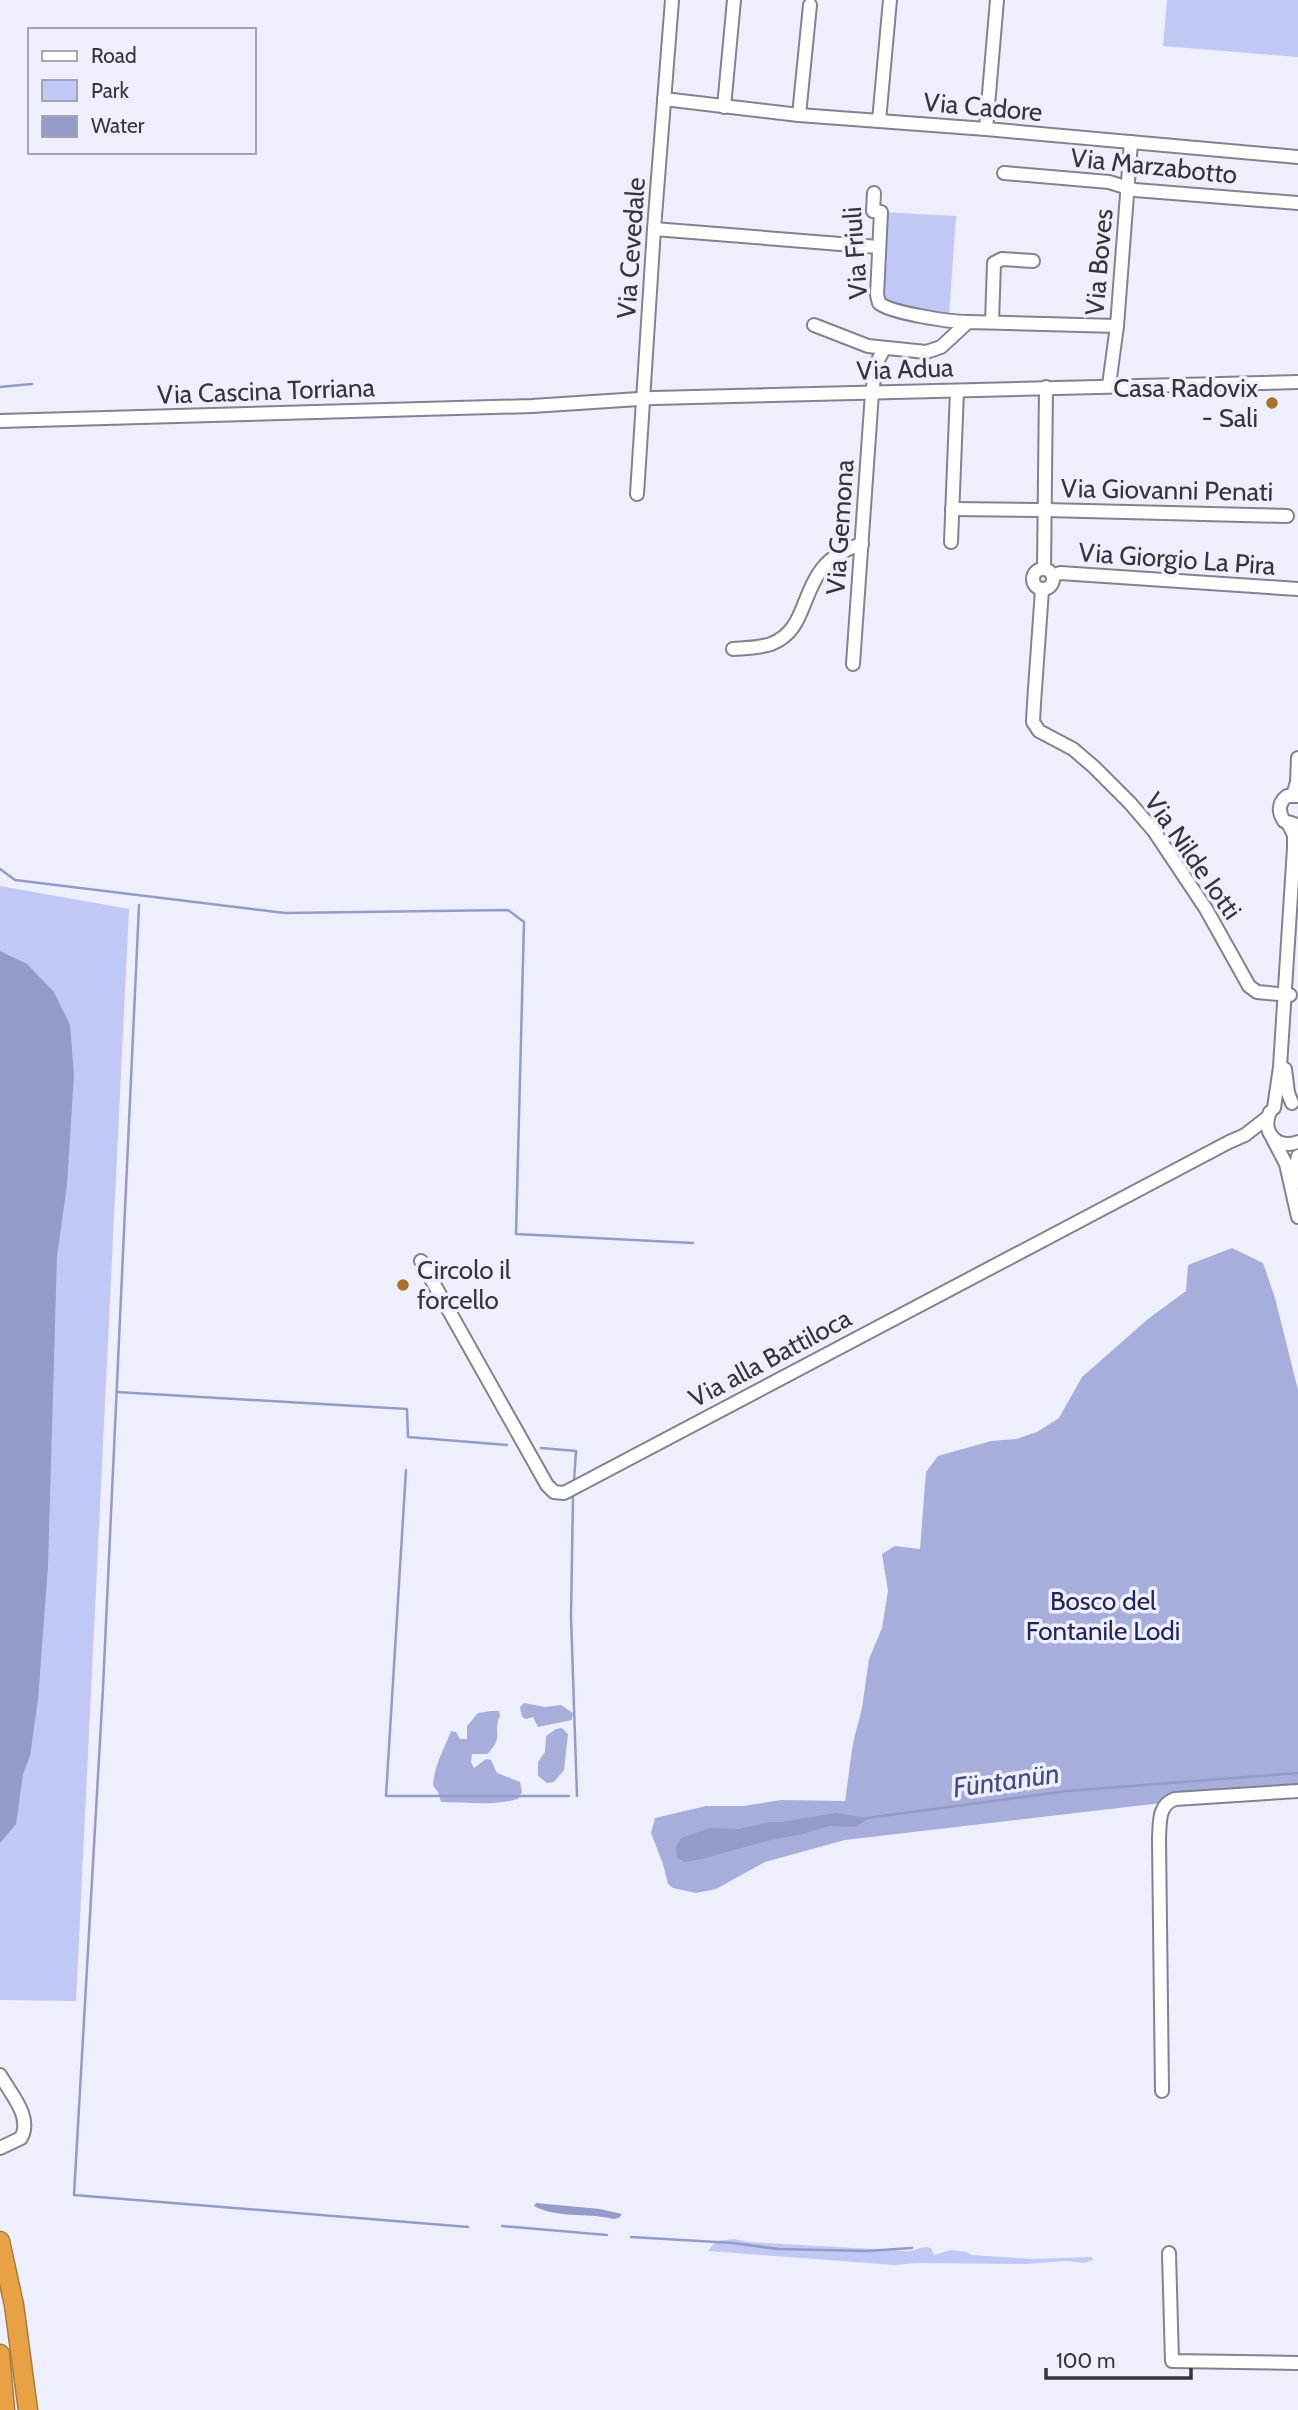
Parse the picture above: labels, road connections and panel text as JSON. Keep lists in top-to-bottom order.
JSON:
{
  "streets": {
    "street": [
      "Via Cadore",
      "Via Marzabotto",
      "Via Cevedale",
      "Via Friuli",
      "Via Boves",
      "Via Adua",
      "Via Cascina Torriana",
      "Via Giovanni Penati",
      "Via Gemona",
      "Via Giorgio La Pira",
      "Via Nilde Iotti",
      "Via alla Battiloca"
    ]
  },
  "crossings": [
    ["Via Cadore", "Via Cevedale"],
    ["Via Cadore", "Via Boves"],
    ["Via Marzabotto", "Via Boves"],
    ["Via Cevedale", "Via Adua"],
    ["Via Boves", "Via Adua"],
    ["Via Adua", "Via Cascina Torriana"],
    ["Via Adua", "Via Gemona"],
    ["Via Giorgio La Pira", "Via Nilde Iotti"]
  ],
  "water": ["Füntanün"],
  "parks": ["Bosco del Fontanile Lodi"],
  "places": ["Casa Radovix - Sali", "Circolo il forcello"],
  "legend": ["Road", "Park", "Water"],
  "scale_bar": "100 m"
}
